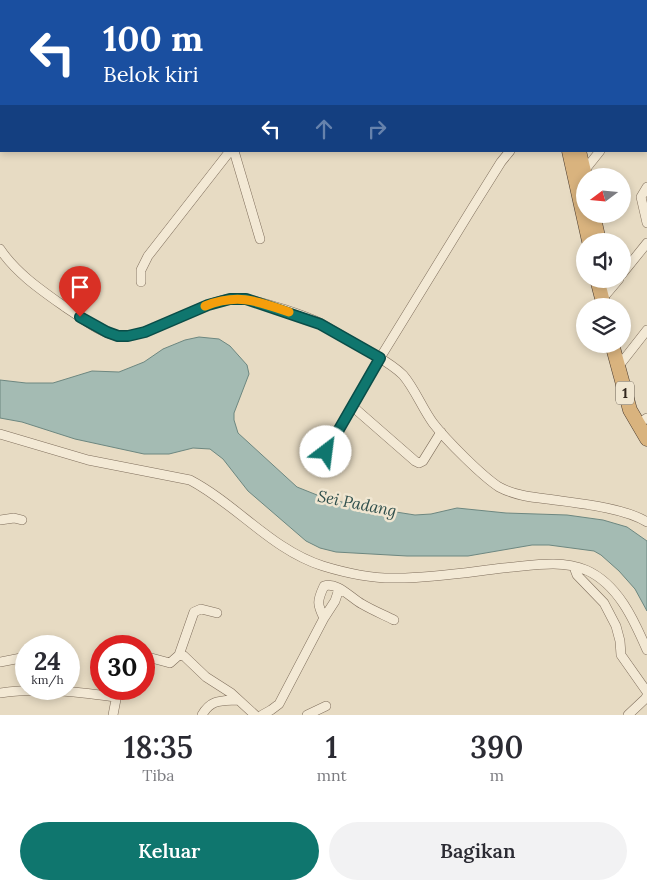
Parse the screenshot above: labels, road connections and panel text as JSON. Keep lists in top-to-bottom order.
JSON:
{
  "streets": {
    "highway": ["1"]
  },
  "water": ["Sei Padang"],
  "north": "left",
  "page": {
    "turn": ["100 m", "Belok kiri"],
    "speed": "24 km/h",
    "limit": "30",
    "eta": [
      "18:35",
      "Tiba",
      "1",
      "mnt",
      "390",
      "m"
    ],
    "buttons": ["Keluar", "Bagikan"]
  }
}
